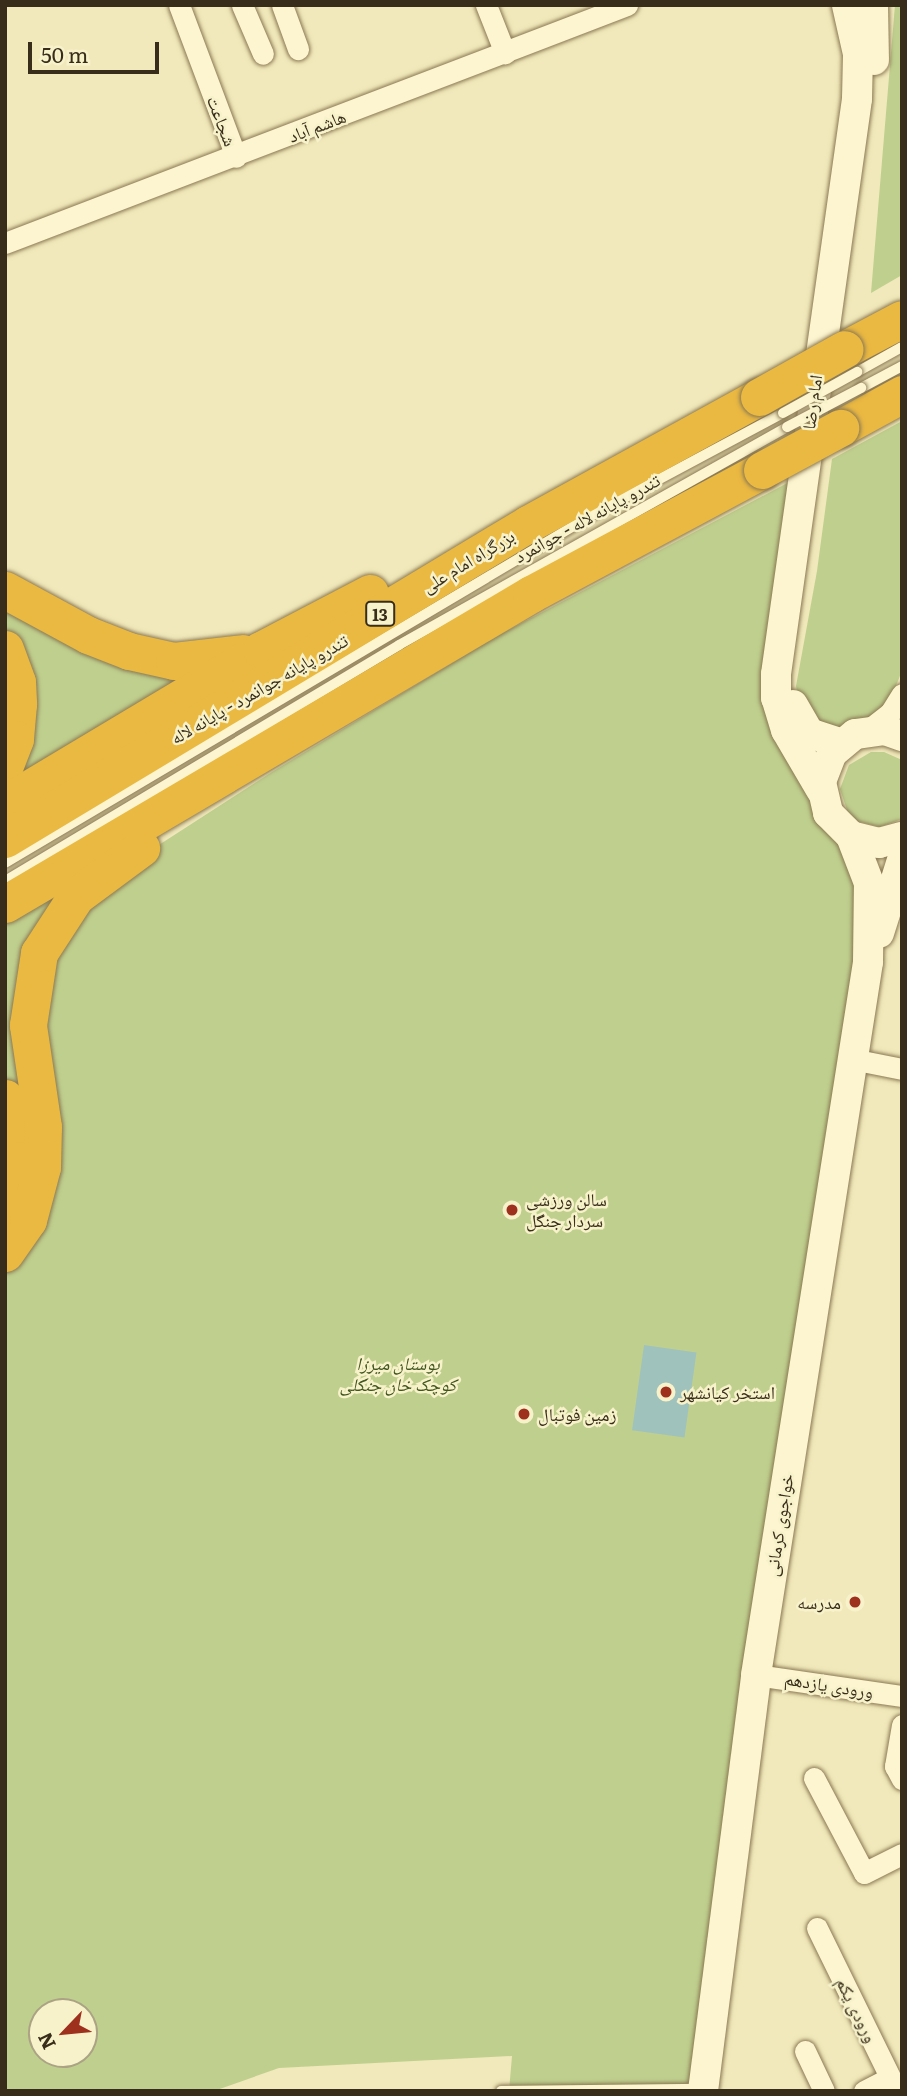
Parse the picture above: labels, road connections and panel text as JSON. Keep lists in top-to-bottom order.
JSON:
{
  "streets": {
    "highway": ["بزرگراه امام علی", "13"],
    "main road": ["امام رضا", "خواجوی کرمانی"],
    "street": [
      "شجاعت",
      "هاشم آباد",
      "ورودی یازدهم",
      "ورودی یکم"
    ],
    "lane": ["تندرو پایانه لاله - جوانمرد", "تندرو پایانه جوانمرد - پایانه لاله"]
  },
  "crossings": [
    ["شجاعت", "هاشم آباد"],
    ["امام رضا", "خواجوی کرمانی"],
    ["بزرگراه امام علی", "تندرو پایانه جوانمرد - پایانه لاله"],
    ["خواجوی کرمانی", "ورودی یازدهم"]
  ],
  "parks": ["بوستان میرزا کوچک خان جنگلی"],
  "places": [
    "سالن ورزشی سردار جنگل",
    "استخر کیانشهر",
    "زمین فوتبال",
    "مدرسه"
  ],
  "scale_bar": "50 m",
  "north": "bottom left"
}
